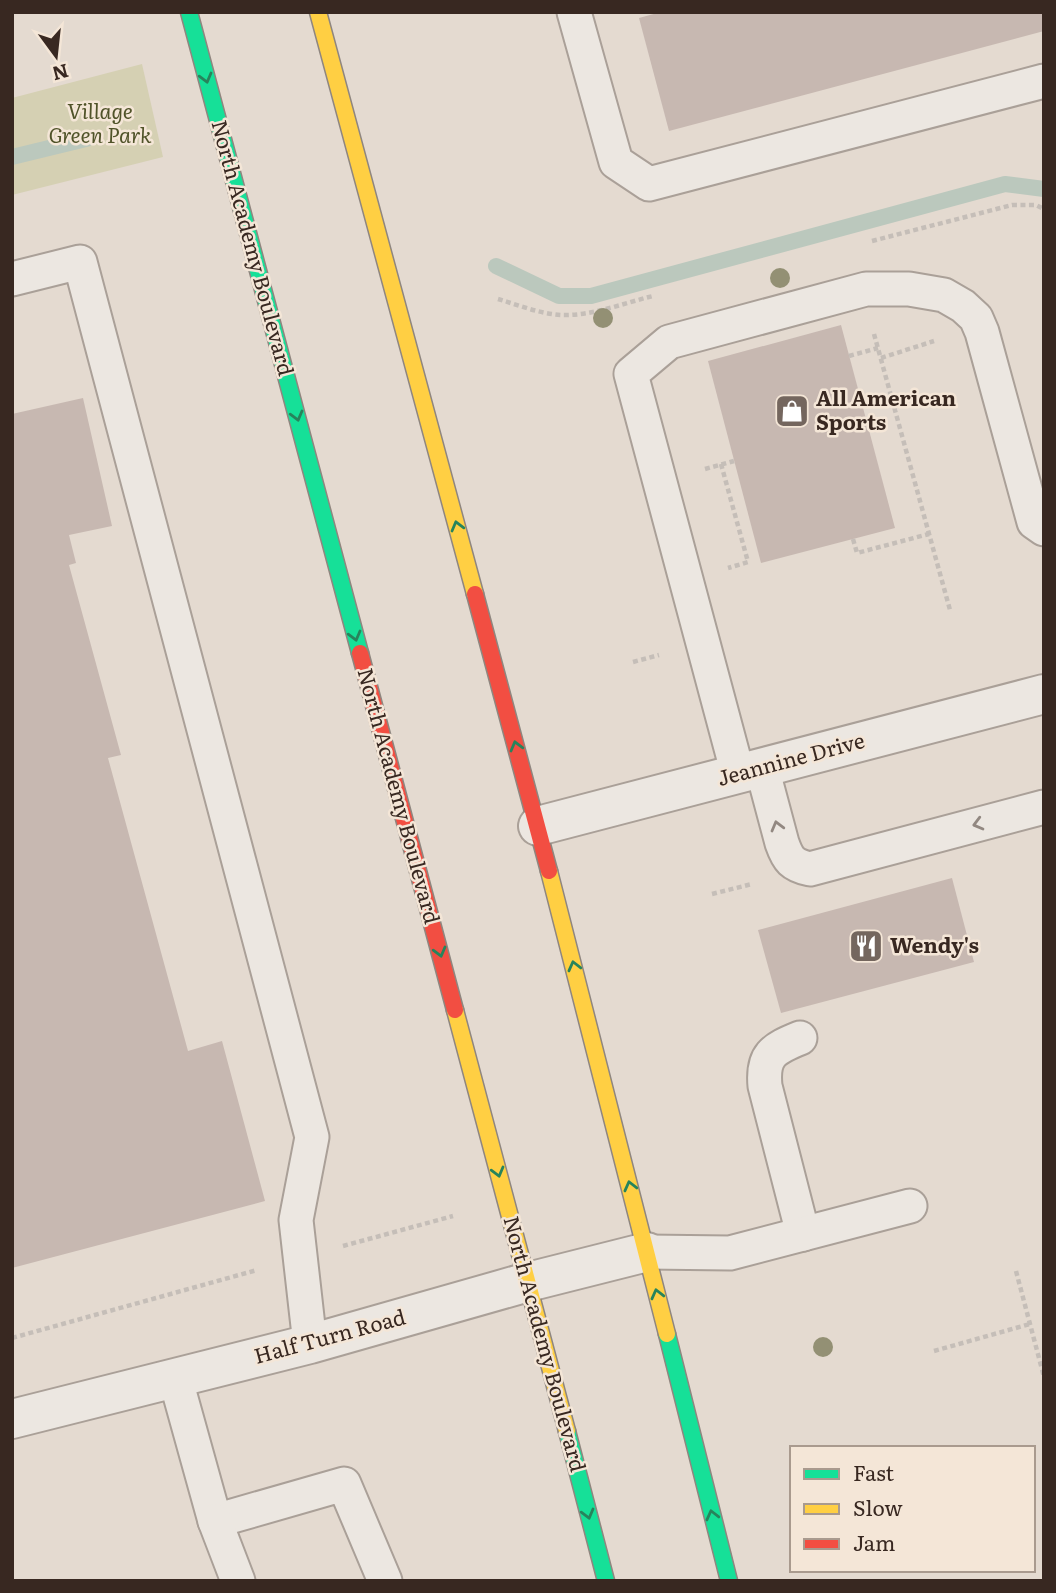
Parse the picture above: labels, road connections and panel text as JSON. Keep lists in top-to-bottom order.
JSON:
{
  "streets": {
    "highway": ["North Academy Boulevard"],
    "street": ["Jeannine Drive", "Half Turn Road"]
  },
  "crossings": [
    ["North Academy Boulevard", "Half Turn Road"]
  ],
  "parks": ["Village Green Park"],
  "places": {
    "shop": ["All American Sports"],
    "restaurant": ["Wendy's"]
  },
  "legend": ["Fast", "Slow", "Jam"],
  "north": "bottom"
}
